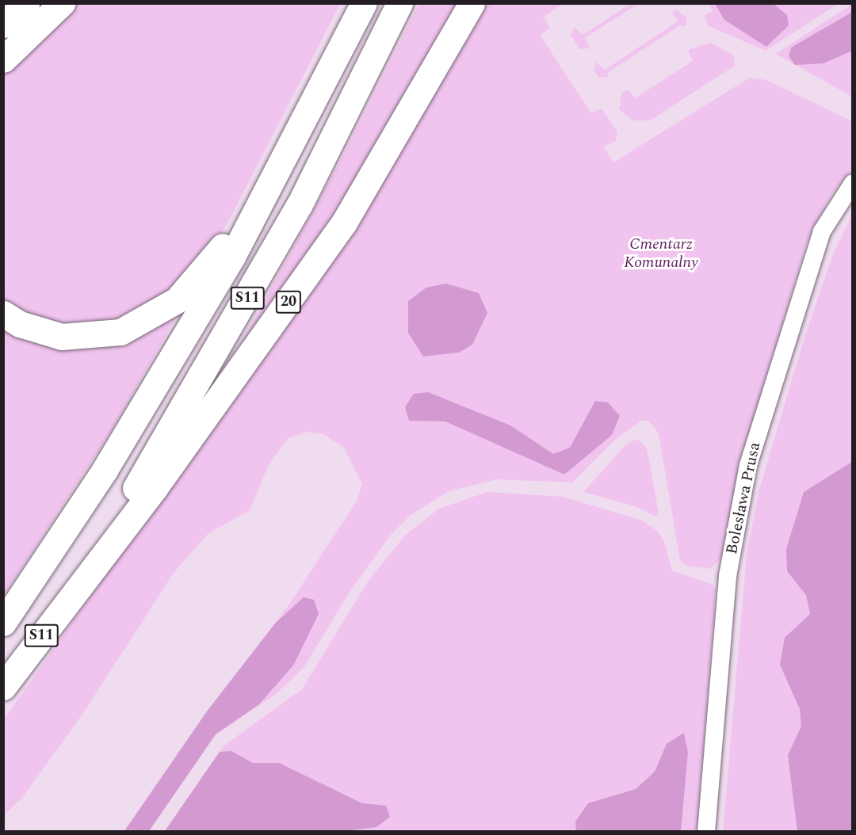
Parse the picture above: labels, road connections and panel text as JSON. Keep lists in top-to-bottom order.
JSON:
{
  "streets": {
    "highway": ["S11", "20"],
    "street": ["Bolesława Prusa"]
  },
  "crossings": [
    ["S11", "20"]
  ],
  "parks": ["Cmentarz Komunalny"]
}
